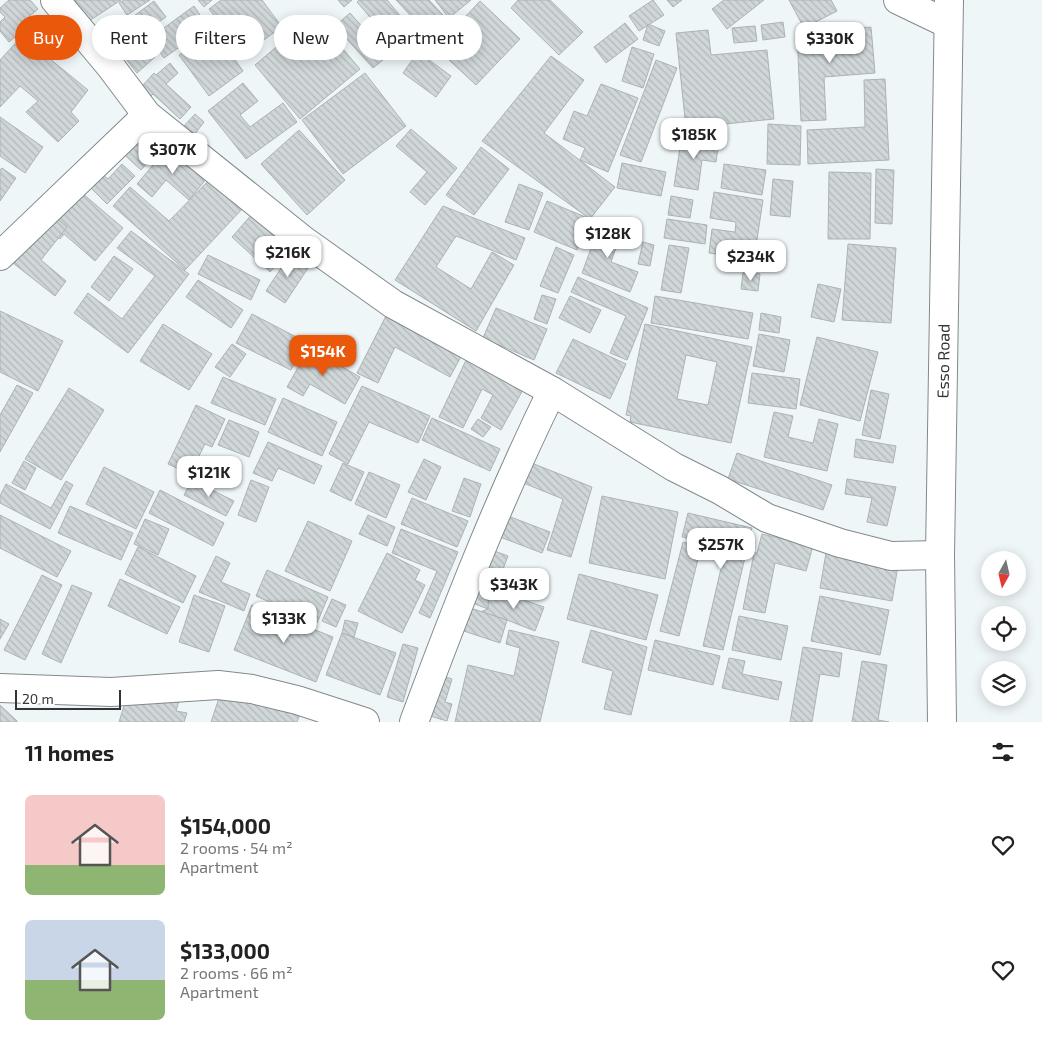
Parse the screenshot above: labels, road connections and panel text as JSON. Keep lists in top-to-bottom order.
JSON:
{
  "streets": {
    "street": ["Esso Road"]
  },
  "scale_bar": "20 m",
  "north": "bottom",
  "page": {
    "chip": [
      "Buy",
      "Rent",
      "Filters",
      "New",
      "Apartment"
    ],
    "price": [
      "$330K",
      "$185K",
      "$307K",
      "$128K",
      "$216K",
      "$234K",
      "$154K",
      "$121K",
      "$257K",
      "$343K",
      "$133K"
    ],
    "scale": "20 m",
    "heading": "11 homes",
    "list": [
      {
        "name": "$154,000",
        "note": "2 rooms · 54 m² · Apartment"
      },
      {
        "name": "$133,000",
        "note": "2 rooms · 66 m² · Apartment"
      }
    ]
  }
}
